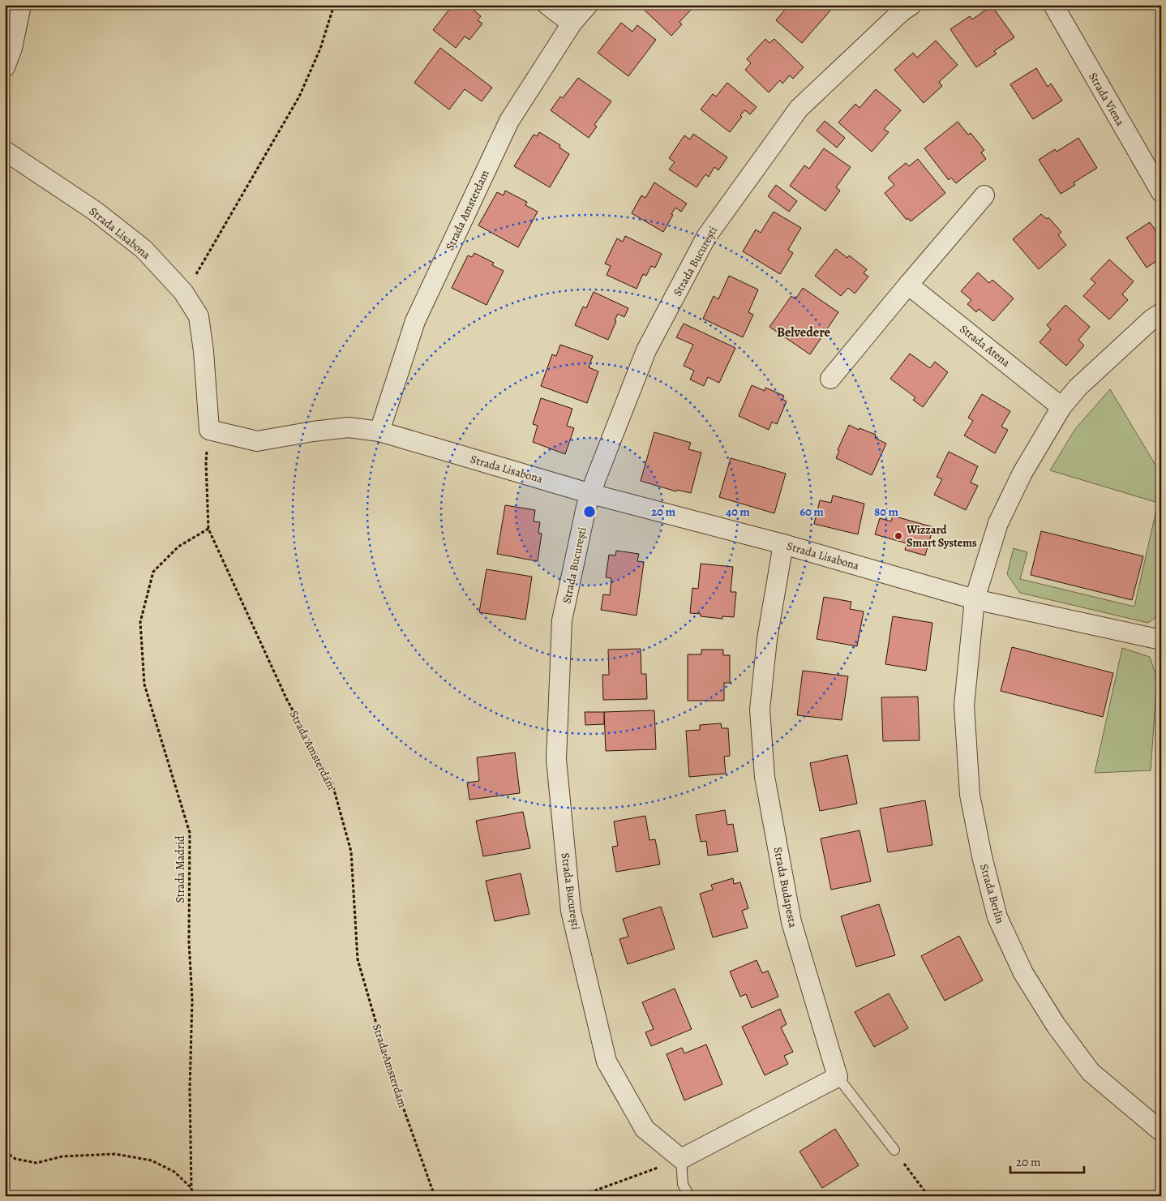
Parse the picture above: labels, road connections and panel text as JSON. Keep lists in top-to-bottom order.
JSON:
{
  "streets": {
    "street": [
      "Strada Viena",
      "Strada Amsterdam",
      "Strada Lisabona",
      "Strada București",
      "Strada Atena",
      "Strada Budapesta",
      "Strada Berlin"
    ],
    "path": ["Strada Madrid"]
  },
  "crossings": [
    ["Strada Amsterdam", "Strada Lisabona"],
    ["Strada Amsterdam", "Strada Madrid"],
    ["Strada Lisabona", "Strada București"],
    ["Strada Lisabona", "Strada Budapesta"],
    ["Strada Lisabona", "Strada Berlin"],
    ["Strada Atena", "Strada Berlin"]
  ],
  "districts": ["Belvedere"],
  "places": ["Wizzard Smart Systems"],
  "scale_bar": "20 m",
  "rings": [
    "20 m",
    "40 m",
    "60 m",
    "80 m"
  ]
}
